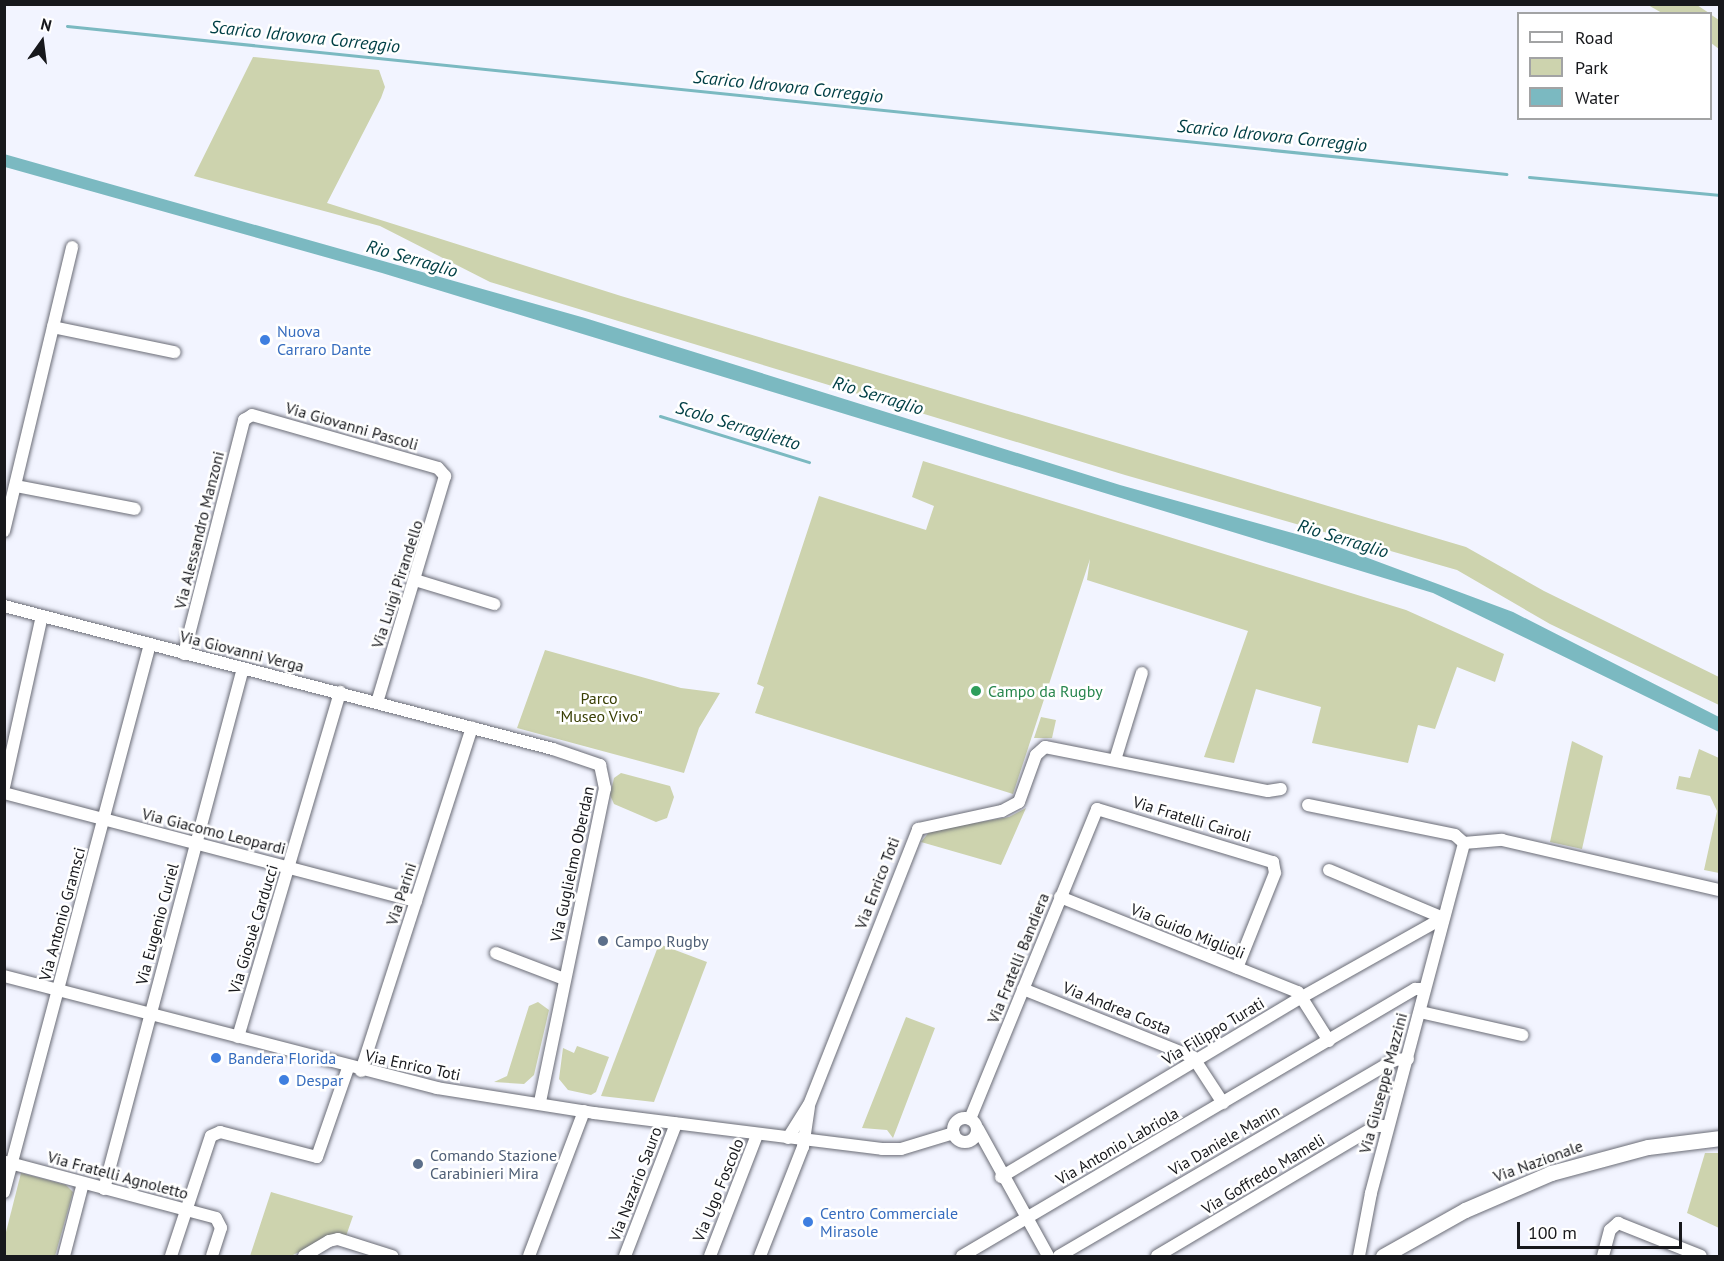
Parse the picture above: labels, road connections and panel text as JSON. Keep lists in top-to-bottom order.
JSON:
{
  "streets": {
    "main road": ["Via Nazionale"],
    "street": [
      "Via Giovanni Pascoli",
      "Via Alessandro Manzoni",
      "Via Luigi Pirandello",
      "Via Giovanni Verga",
      "Via Fratelli Cairoli",
      "Via Giacomo Leopardi",
      "Via Guglielmo Oberdan",
      "Via Enrico Toti",
      "Via Parini",
      "Via Antonio Gramsci",
      "Via Eugenio Curiel",
      "Via Giosuè Carducci",
      "Via Guido Miglioli",
      "Via Fratelli Bandiera",
      "Via Andrea Costa",
      "Via Filippo Turati",
      "Via Giuseppe Mazzini",
      "Via Daniele Manin",
      "Via Antonio Labriola",
      "Via Goffredo Mameli",
      "Via Fratelli Agnoletto",
      "Via Nazario Sauro",
      "Via Ugo Foscolo"
    ]
  },
  "crossings": [
    ["Via Giovanni Pascoli", "Via Alessandro Manzoni"],
    ["Via Giovanni Pascoli", "Via Luigi Pirandello"],
    ["Via Alessandro Manzoni", "Via Giovanni Verga"],
    ["Via Luigi Pirandello", "Via Giovanni Verga"],
    ["Via Giovanni Verga", "Via Guglielmo Oberdan"],
    ["Via Giovanni Verga", "Via Parini"],
    ["Via Giovanni Verga", "Via Antonio Gramsci"],
    ["Via Giovanni Verga", "Via Eugenio Curiel"],
    ["Via Giovanni Verga", "Via Giosuè Carducci"],
    ["Via Fratelli Cairoli", "Via Guido Miglioli"],
    ["Via Fratelli Cairoli", "Via Fratelli Bandiera"],
    ["Via Giacomo Leopardi", "Via Parini"],
    ["Via Giacomo Leopardi", "Via Antonio Gramsci"],
    ["Via Giacomo Leopardi", "Via Eugenio Curiel"],
    ["Via Giacomo Leopardi", "Via Giosuè Carducci"],
    ["Via Guglielmo Oberdan", "Via Enrico Toti"],
    ["Via Guglielmo Oberdan", "Via Parini"],
    ["Via Enrico Toti", "Via Parini"],
    ["Via Enrico Toti", "Via Antonio Gramsci"],
    ["Via Enrico Toti", "Via Eugenio Curiel"],
    ["Via Enrico Toti", "Via Giosuè Carducci"],
    ["Via Enrico Toti", "Via Nazario Sauro"],
    ["Via Enrico Toti", "Via Ugo Foscolo"],
    ["Via Antonio Gramsci", "Via Fratelli Agnoletto"],
    ["Via Eugenio Curiel", "Via Fratelli Agnoletto"],
    ["Via Guido Miglioli", "Via Fratelli Bandiera"],
    ["Via Guido Miglioli", "Via Filippo Turati"],
    ["Via Fratelli Bandiera", "Via Andrea Costa"],
    ["Via Andrea Costa", "Via Filippo Turati"],
    ["Via Filippo Turati", "Via Giuseppe Mazzini"],
    ["Via Giuseppe Mazzini", "Via Daniele Manin"],
    ["Via Giuseppe Mazzini", "Via Antonio Labriola"],
    ["Via Giuseppe Mazzini", "Via Goffredo Mameli"]
  ],
  "water": ["Scarico Idrovora Correggio", "Rio Serraglio", "Scolo Serraglietto"],
  "parks": ["Parco \"Museo Vivo\""],
  "places": [
    "Nuova Carraro Dante",
    "Campo da Rugby",
    "Campo Rugby",
    "Bandera Florida",
    "Despar",
    "Comando Stazione Carabinieri Mira",
    "Centro Commerciale Mirasole"
  ],
  "legend": ["Road", "Park", "Water"],
  "scale_bar": "100 m",
  "north": "top"
}
